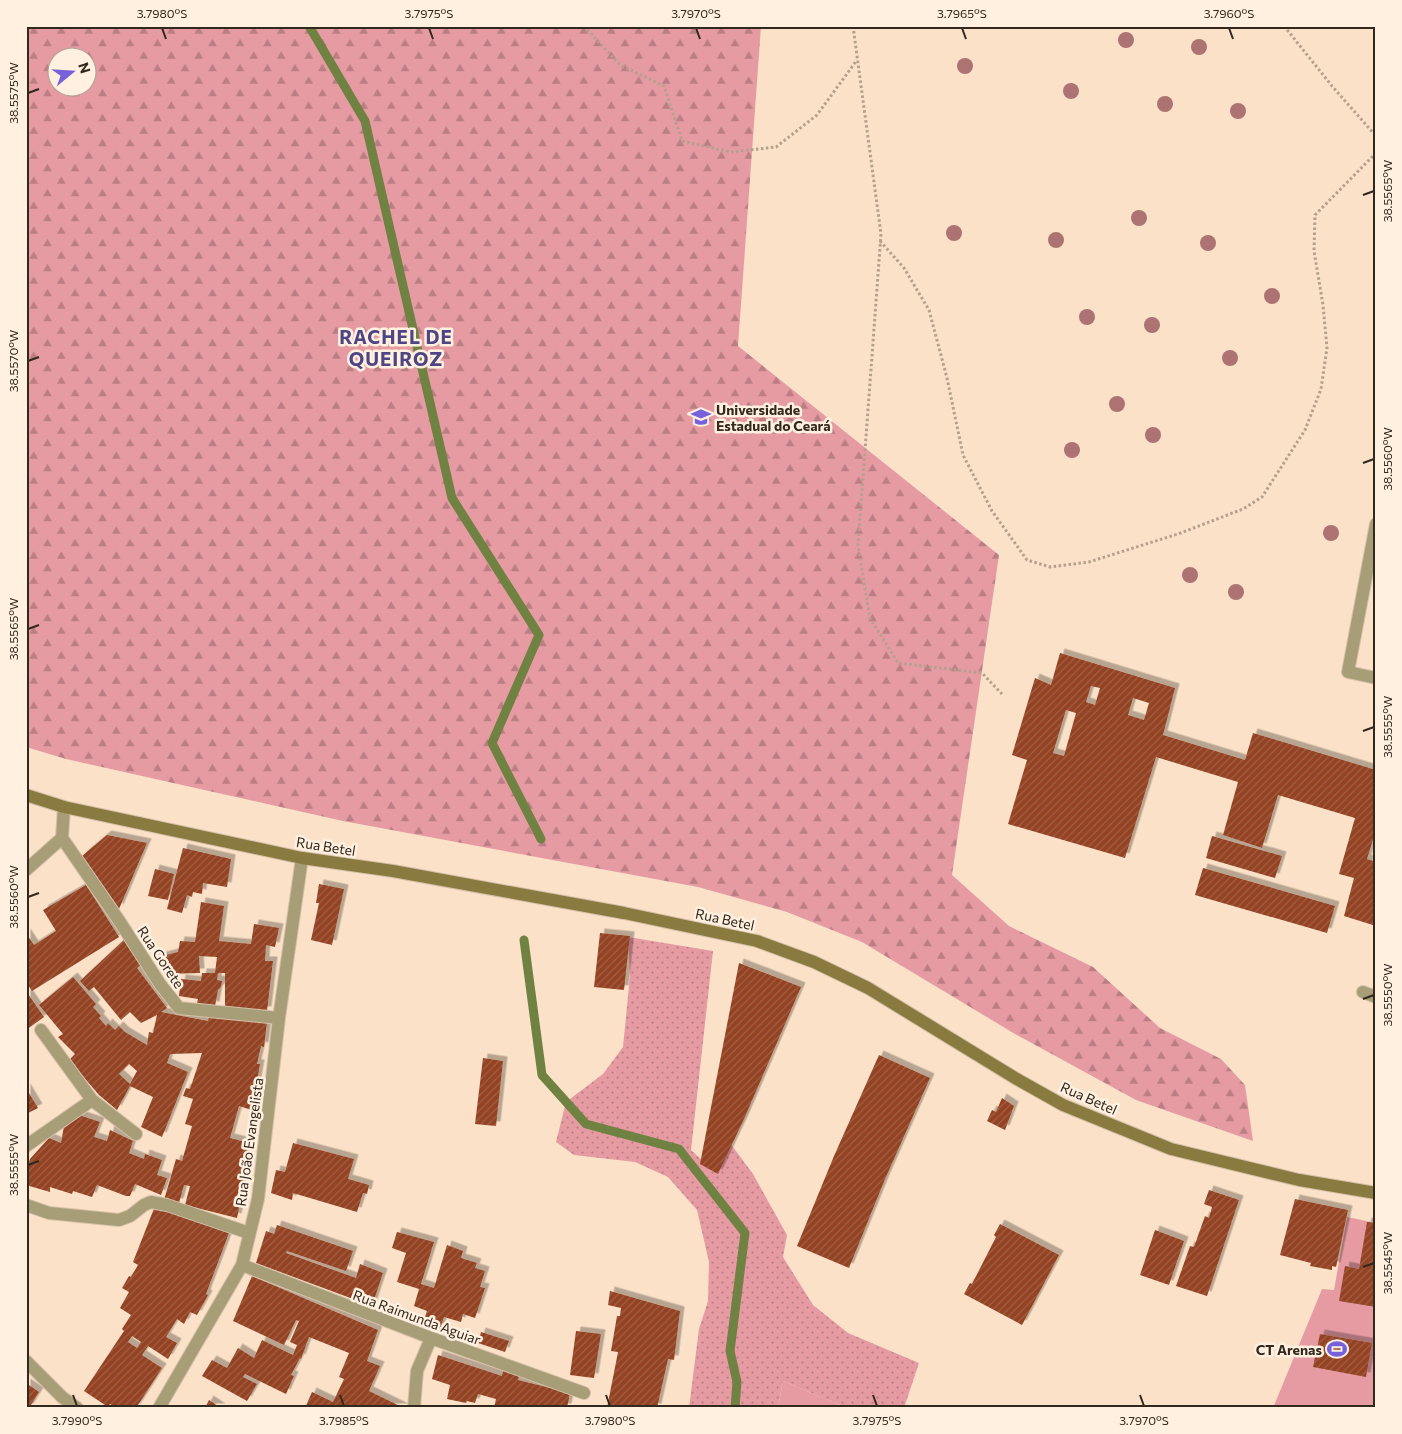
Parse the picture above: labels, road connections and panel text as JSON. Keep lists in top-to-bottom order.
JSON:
{
  "streets": {
    "street": [
      "Rua Betel",
      "Rua Gorete",
      "Rua João Evangelista",
      "Rua Raimunda Aguiar"
    ]
  },
  "crossings": [
    ["Rua Betel", "Rua João Evangelista"],
    ["Rua Gorete", "Rua João Evangelista"],
    ["Rua João Evangelista", "Rua Raimunda Aguiar"]
  ],
  "districts": ["RACHEL DE QUEIROZ"],
  "places": {
    "school or university": ["Universidade Estadual do Ceará"],
    "sports": ["CT Arenas"]
  },
  "north": "right",
  "coordinates": [
    "3.7980°S",
    "3.7975°S",
    "3.7970°S",
    "3.7965°S",
    "3.7960°S",
    "38.5575°W",
    "38.5565°W",
    "38.5570°W",
    "38.5560°W",
    "38.5555°W",
    "38.5550°W",
    "38.5545°W",
    "3.7990°S",
    "3.7985°S"
  ]
}
